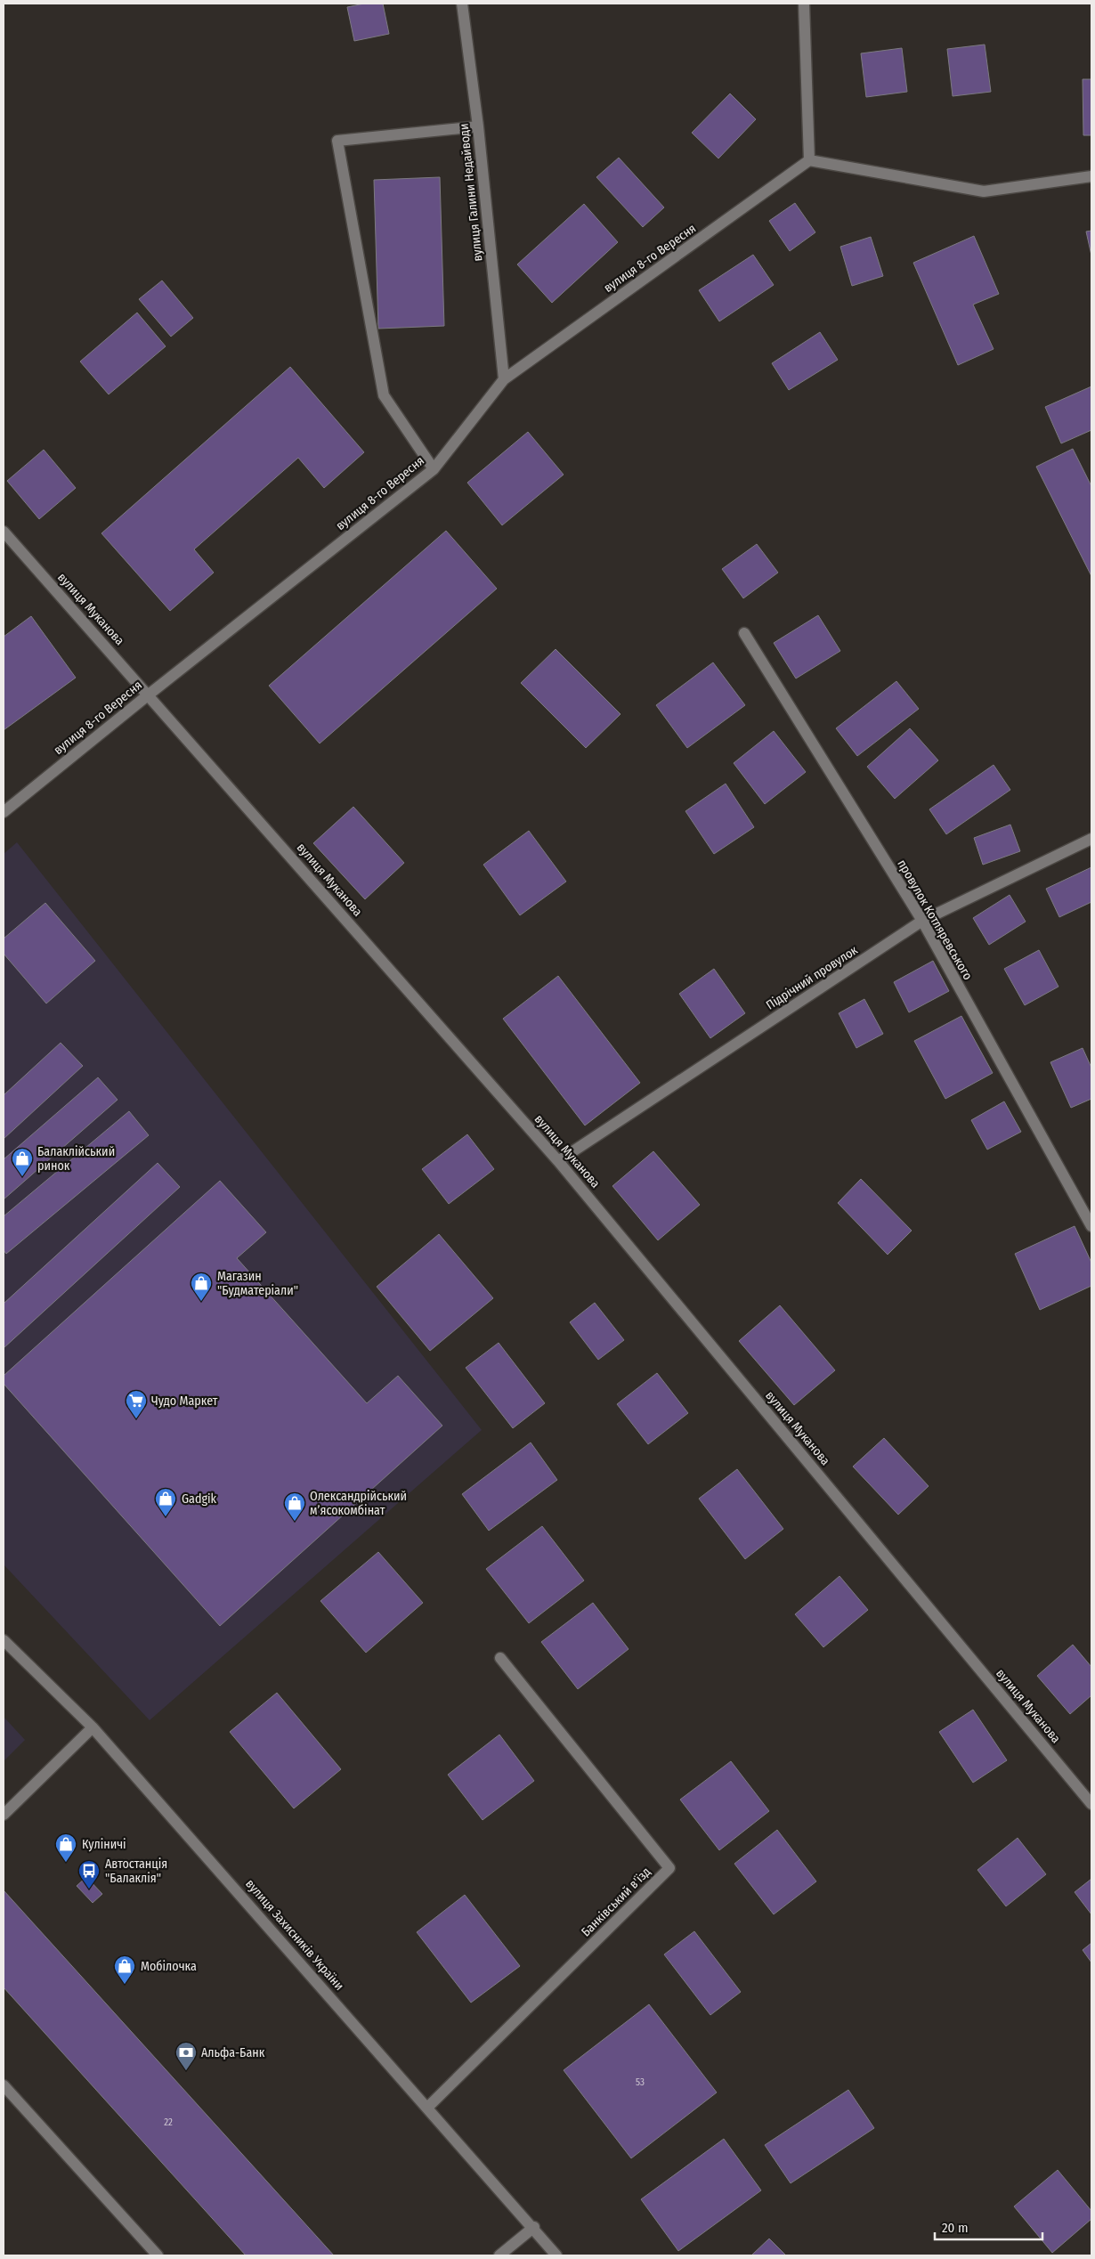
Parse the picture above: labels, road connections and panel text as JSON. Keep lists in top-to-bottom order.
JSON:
{
  "streets": {
    "street": [
      "вулиця Галини Недайводи",
      "вулиця 8-го Вересня",
      "вулиця Муканова",
      "провулок Котляревського",
      "Підрічний провулок",
      "Банківський в'їзд",
      "вулиця Захисників України"
    ]
  },
  "crossings": [
    ["вулиця Галини Недайводи", "вулиця 8-го Вересня"],
    ["вулиця 8-го Вересня", "вулиця Муканова"],
    ["вулиця Муканова", "Підрічний провулок"],
    ["провулок Котляревського", "Підрічний провулок"],
    ["Банківський в'їзд", "вулиця Захисників України"]
  ],
  "places": {
    "shop": [
      "Балаклійський ринок",
      "Магазин \"Будматеріали\"",
      "Gadgik",
      "Олександрійський мʼясокомбінат",
      "Куліничі",
      "Мобілочка"
    ],
    "supermarket": ["Чудо Маркет"],
    "bus stop": ["Автостанція \"Балаклія\""],
    "bank": ["Альфа-Банк"]
  },
  "house_numbers": ["53", "22"],
  "scale_bar": "20 m"
}
